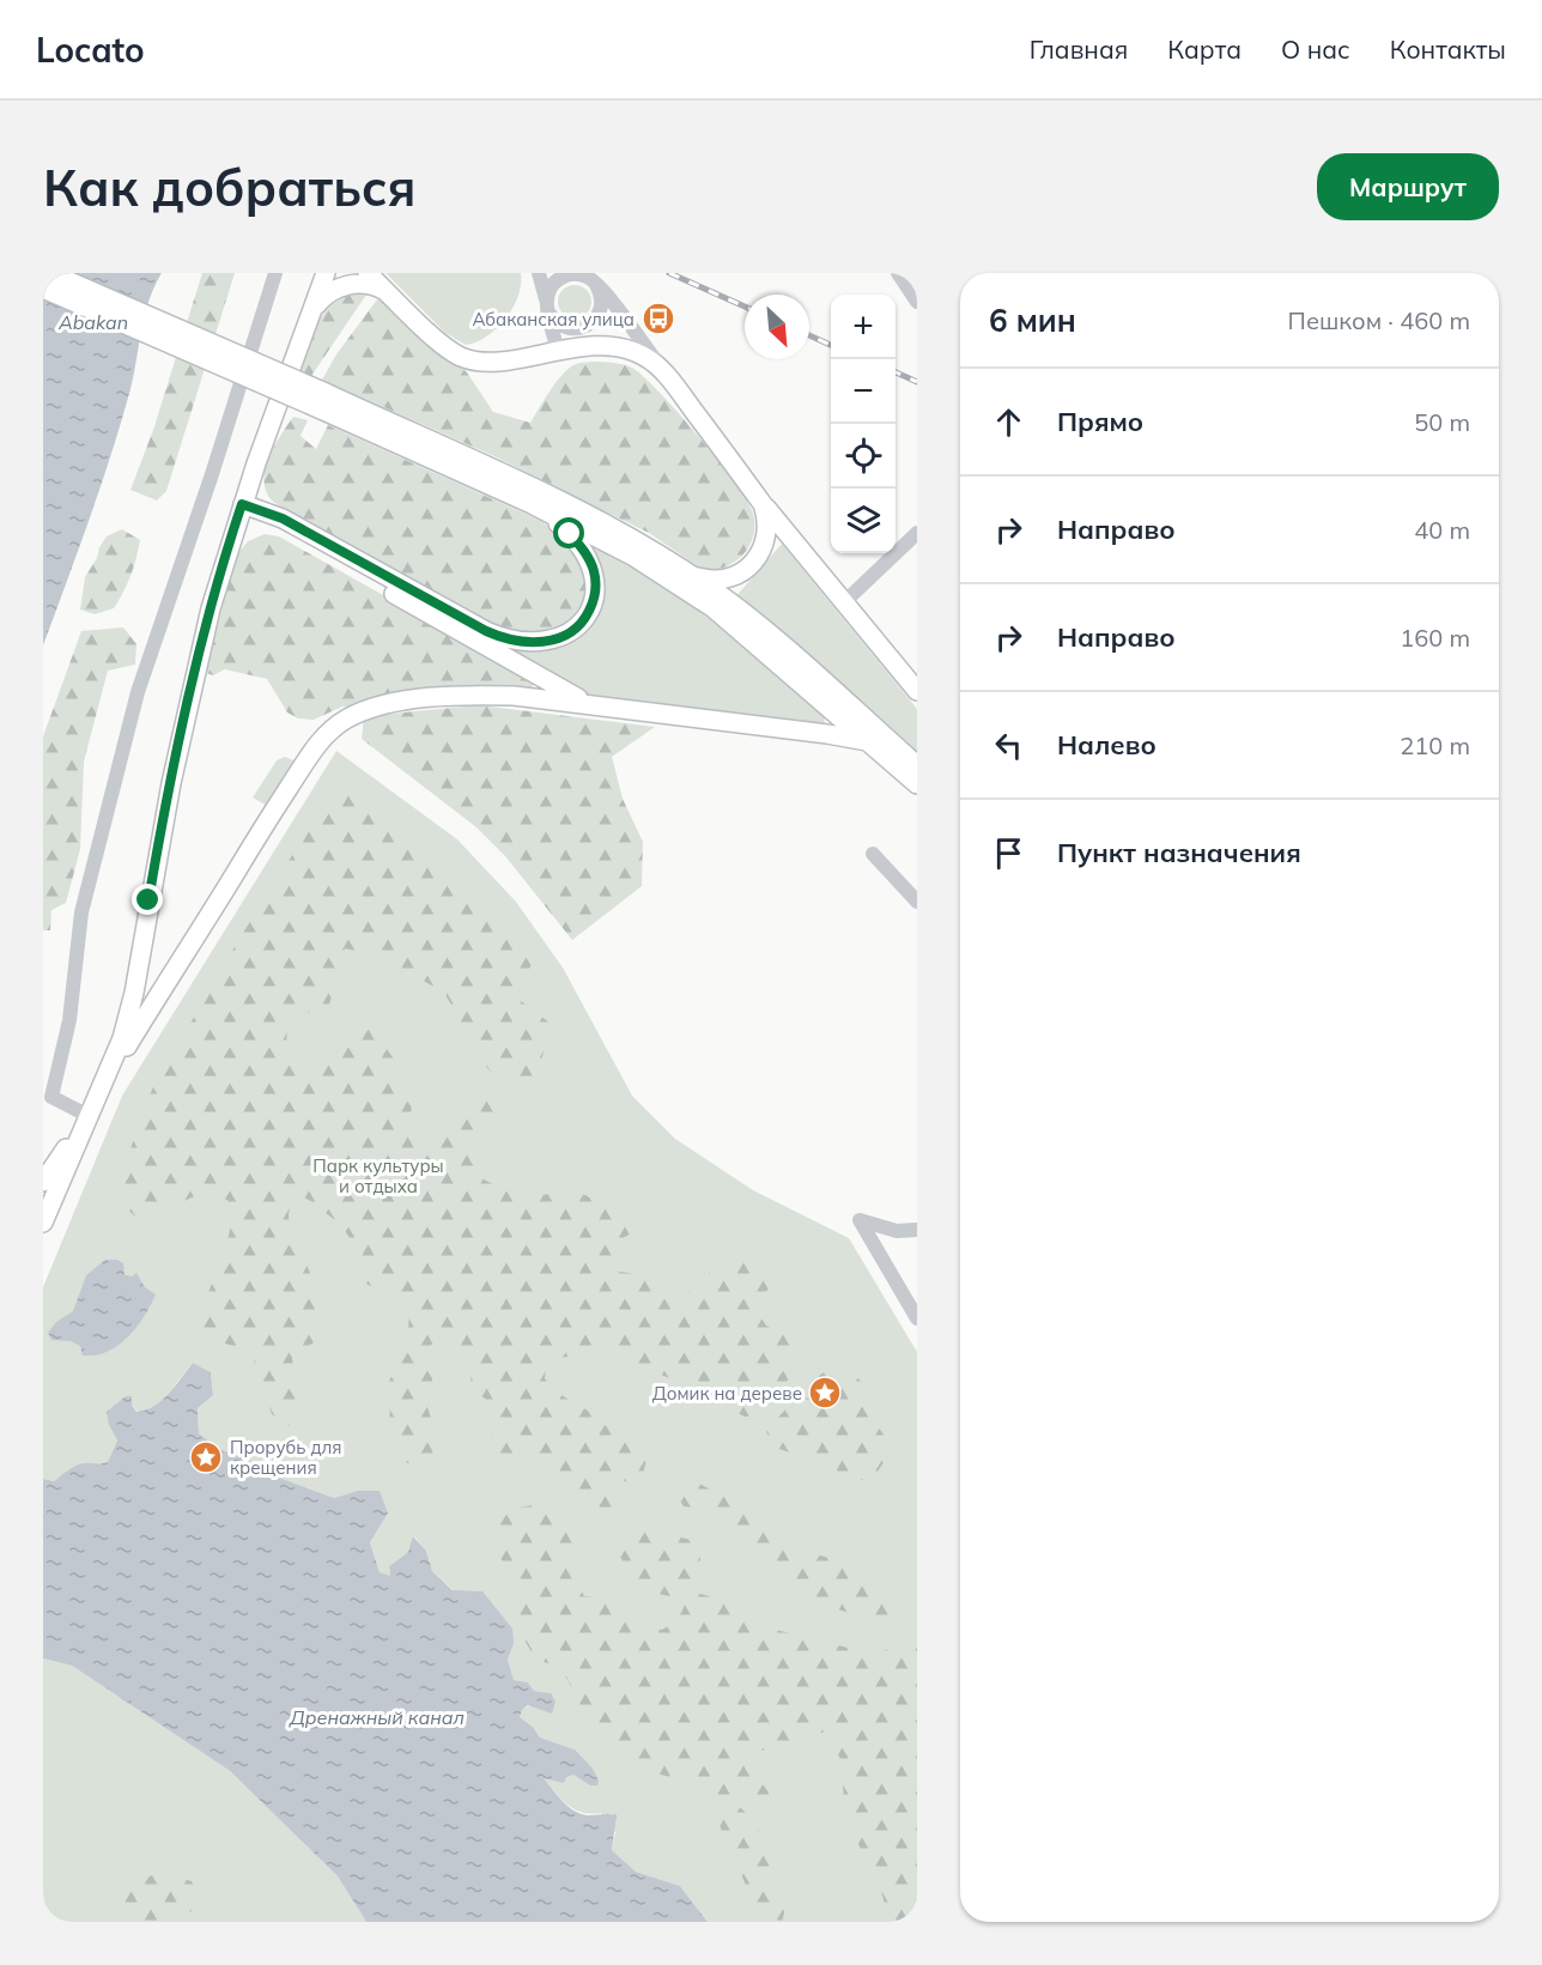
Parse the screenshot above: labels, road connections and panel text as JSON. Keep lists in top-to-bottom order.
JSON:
{
  "water": ["Abakan", "Дренажный канал"],
  "parks": ["Парк культуры и отдыха"],
  "places": {
    "bus stop": ["Абаканская улица"],
    "place": ["Домик на дереве", "Прорубь для крещения"]
  },
  "north": "bottom right",
  "page": {
    "header": "Locato",
    "nav": [
      "Главная",
      "Карта",
      "О нас",
      "Контакты"
    ],
    "buttons": "Маршрут",
    "title": "Как добраться",
    "heading": ["6 мин", "Пешком · 460 m"],
    "map_buttons": ["+", "−"],
    "list": [
      ["Прямо", "50 m"],
      ["Направо", "40 m"],
      ["Направо", "160 m"],
      ["Налево", "210 m"],
      "Пункт назначения"
    ]
  }
}
